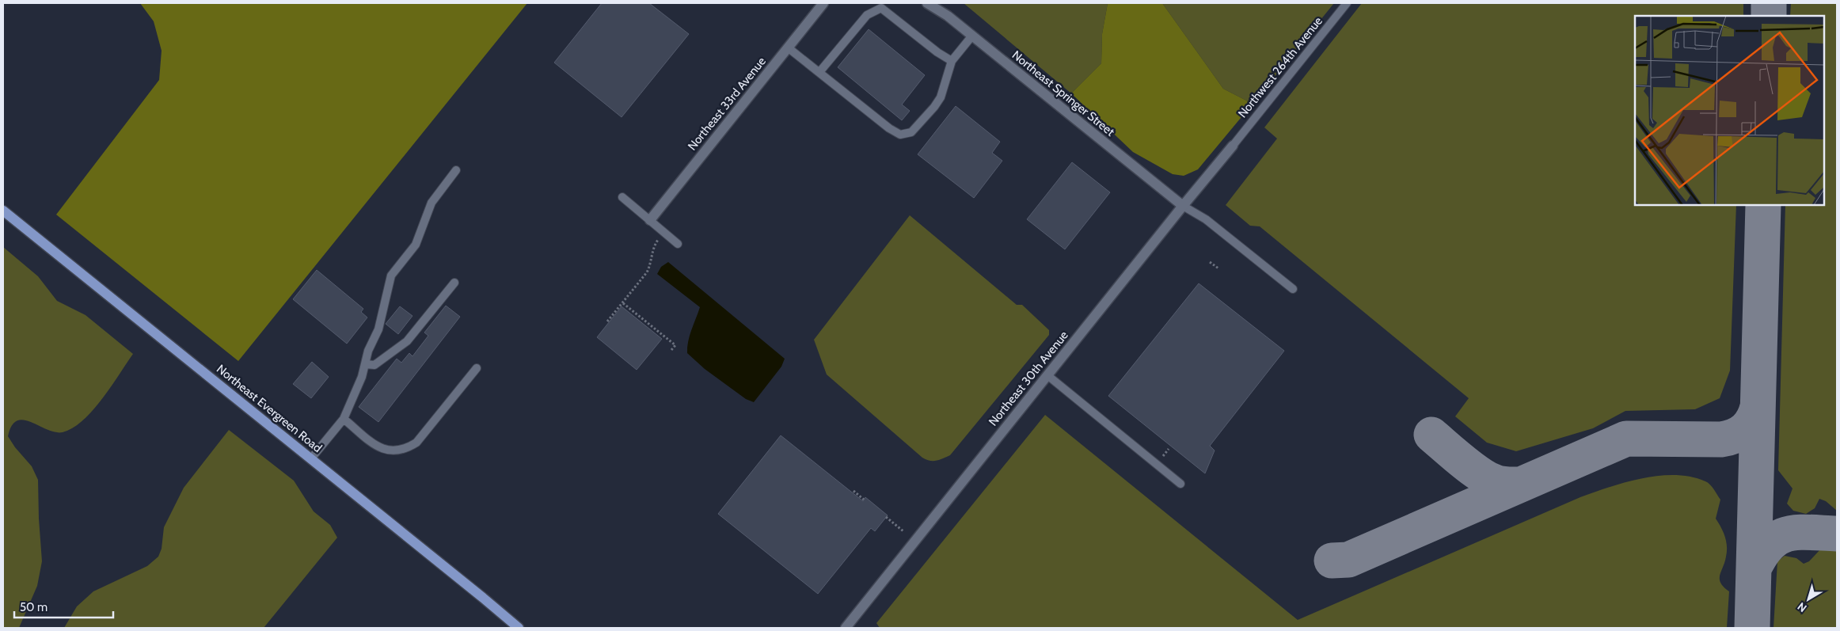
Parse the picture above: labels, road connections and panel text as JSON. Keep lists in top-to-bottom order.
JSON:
{
  "streets": {
    "main road": ["Northeast Evergreen Road"],
    "street": ["Northeast Springer Street", "Northeast 33rd Avenue", "Northeast 30th Avenue"],
    "lane": ["Northwest 264th Avenue"]
  },
  "crossings": [
    ["Northwest 264th Avenue", "Northeast 30th Avenue"],
    ["Northeast Springer Street", "Northeast 30th Avenue"]
  ],
  "scale_bar": "50 m",
  "north": "bottom left"
}
